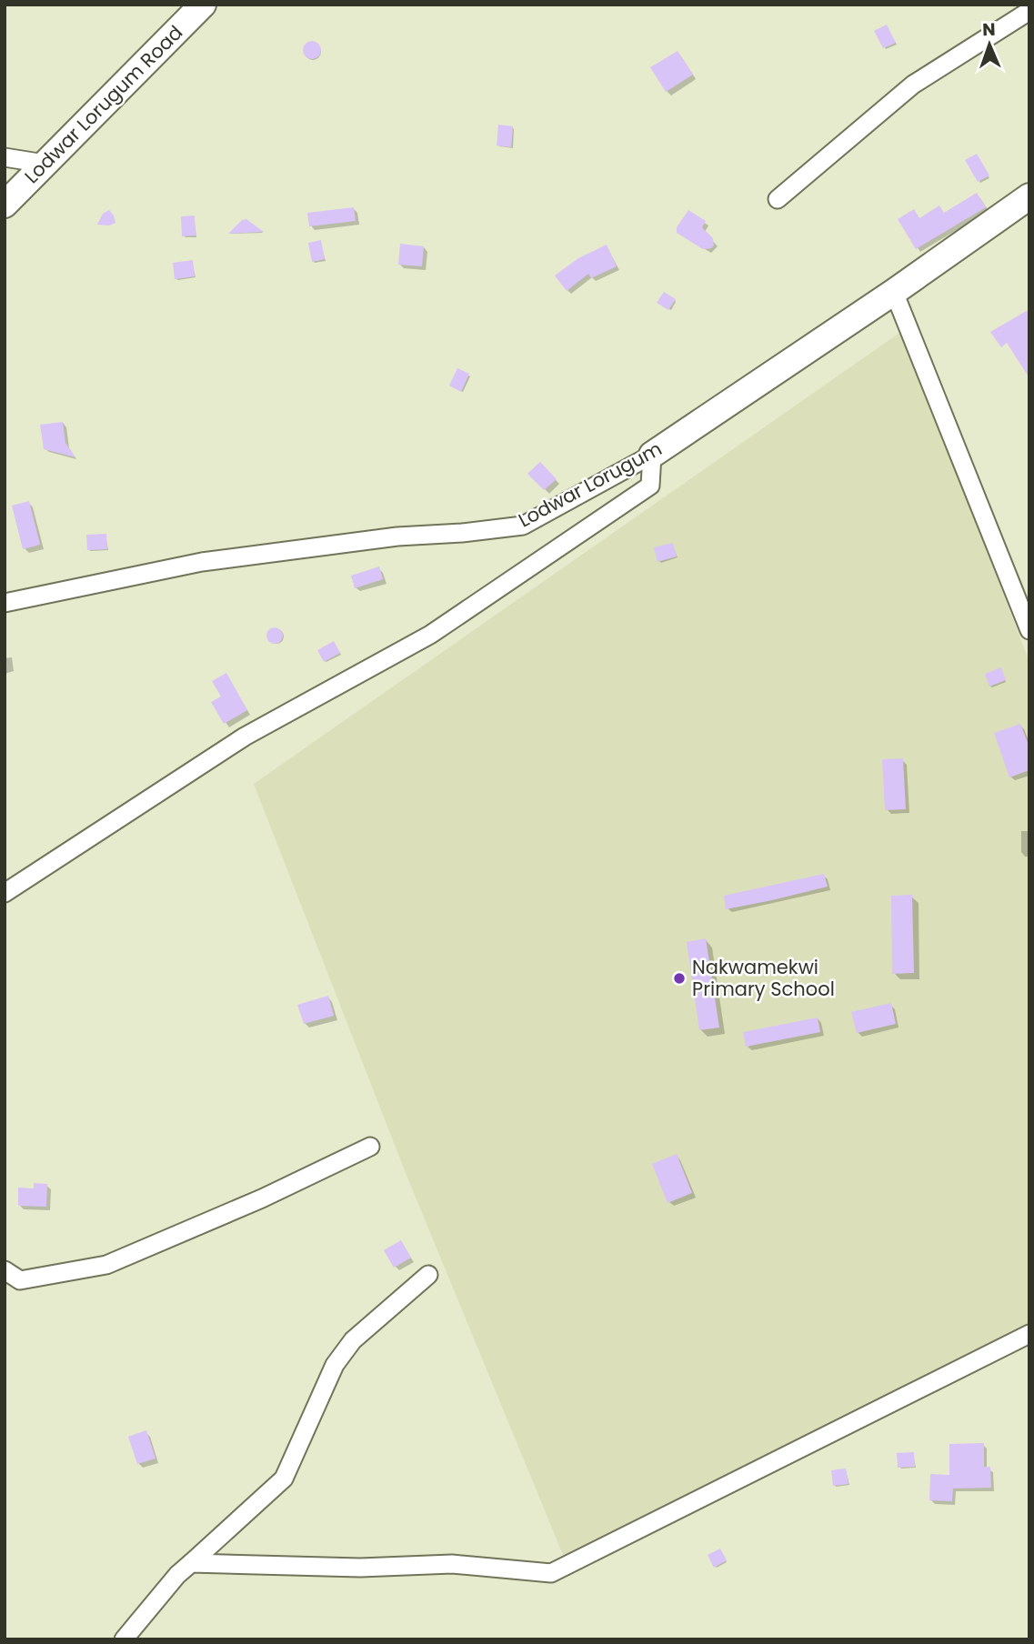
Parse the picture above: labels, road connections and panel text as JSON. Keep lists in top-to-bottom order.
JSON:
{
  "streets": {
    "street": ["Lodwar Lorugum Road", "Lodwar Lorugum"]
  },
  "places": ["Nakwamekwi Primary School"],
  "north": "top"
}
